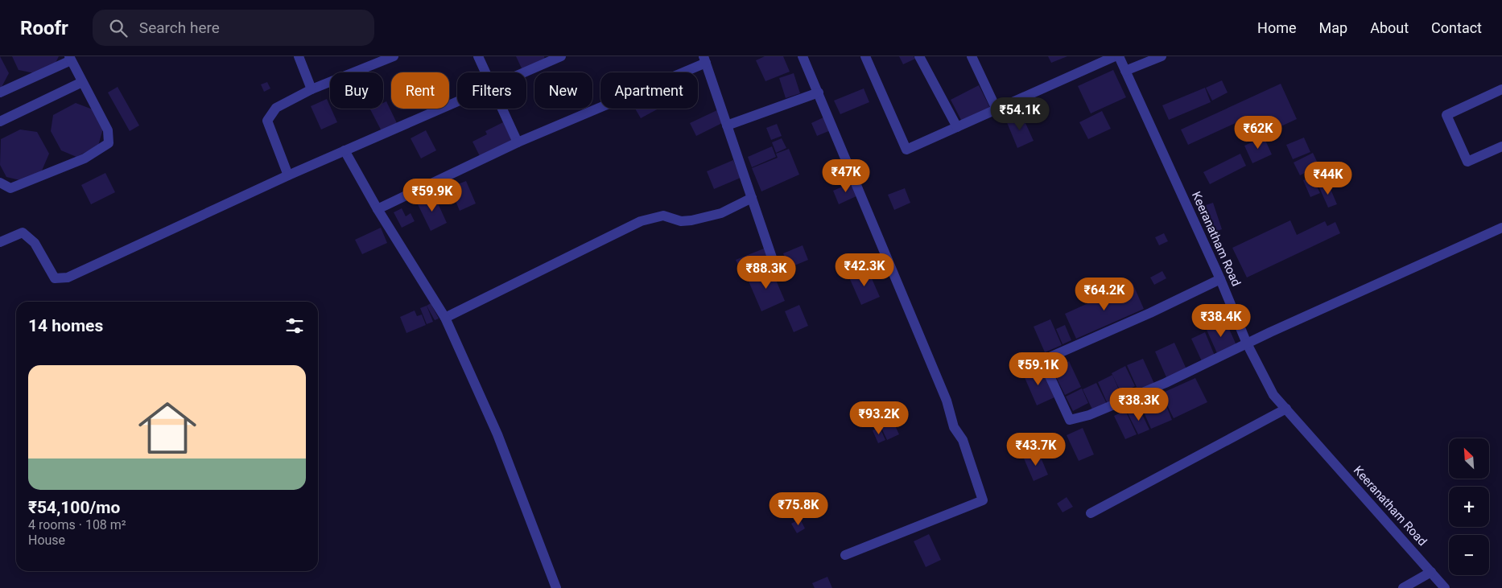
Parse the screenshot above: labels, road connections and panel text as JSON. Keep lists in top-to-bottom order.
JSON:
{
  "streets": {
    "street": ["Keeranatham Road"]
  },
  "north": "top left",
  "page": {
    "header": "Roofr",
    "search": "Search here",
    "nav": [
      "Home",
      "Map",
      "About",
      "Contact"
    ],
    "chip": [
      "Buy",
      "Rent",
      "Filters",
      "New",
      "Apartment"
    ],
    "price": [
      "₹54.1K",
      "₹62K",
      "₹47K",
      "₹44K",
      "₹59.9K",
      "₹42.3K",
      "₹88.3K",
      "₹64.2K",
      "₹38.4K",
      "₹59.1K",
      "₹38.3K",
      "₹93.2K",
      "₹43.7K",
      "₹75.8K"
    ],
    "heading": "14 homes",
    "list": [
      {
        "name": "₹54,100/mo",
        "note": "4 rooms · 108 m² · House"
      }
    ],
    "map_buttons": ["+", "−"]
  }
}
